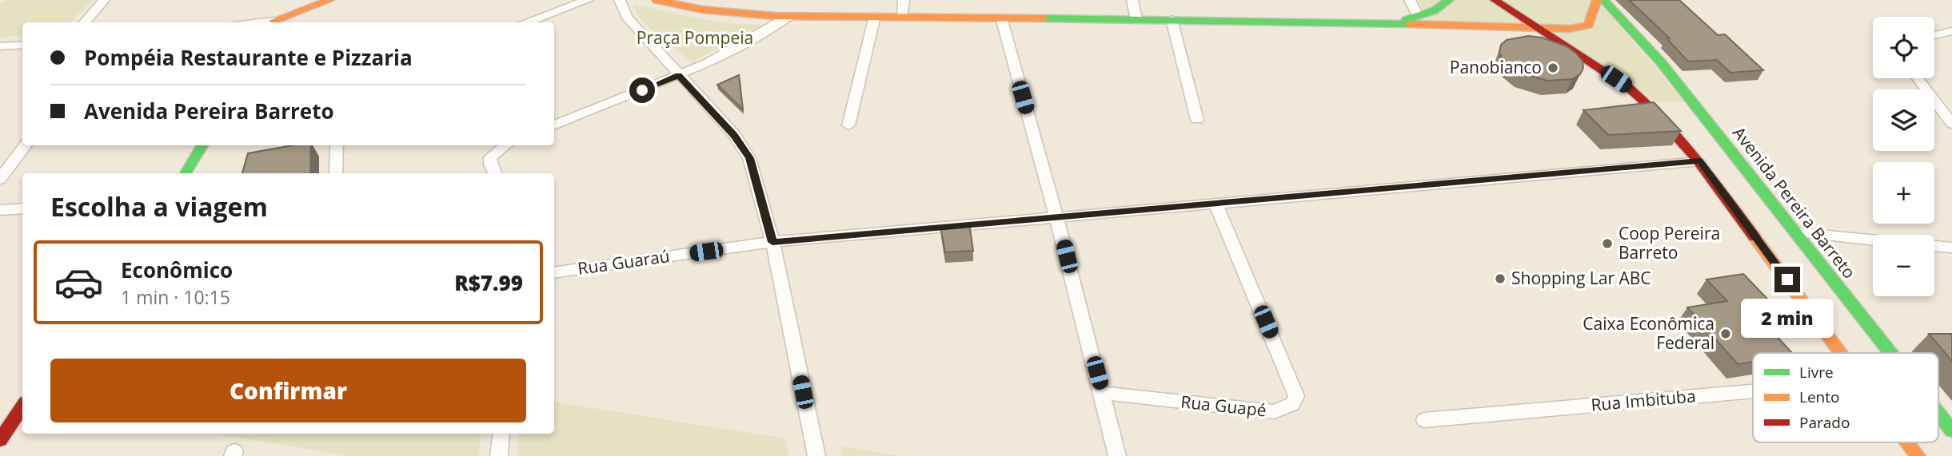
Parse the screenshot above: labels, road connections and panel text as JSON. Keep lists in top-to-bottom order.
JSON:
{
  "streets": {
    "main road": ["Avenida Pereira Barreto"],
    "street": ["Rua Guaraú", "Rua Imbituba", "Rua Guapé"]
  },
  "crossings": [
    ["Rua Guaraú", "Rua Guapé"]
  ],
  "parks": ["Praça Pompeia"],
  "places": [
    "Panobianco",
    "Coop Pereira Barreto",
    "Shopping Lar ABC",
    "Caixa Econômica Federal"
  ],
  "legend": ["Livre", "Lento", "Parado"],
  "page": {
    "map_buttons": ["+", "−"],
    "banner": ["Pompéia Restaurante e Pizzaria", "Avenida Pereira Barreto"],
    "heading": "Escolha a viagem",
    "list": [
      {
        "name": "Econômico",
        "note": "1 min · 10:15",
        "value": "R$7.99"
      }
    ],
    "bubble": "2 min",
    "buttons": "Confirmar"
  }
}
